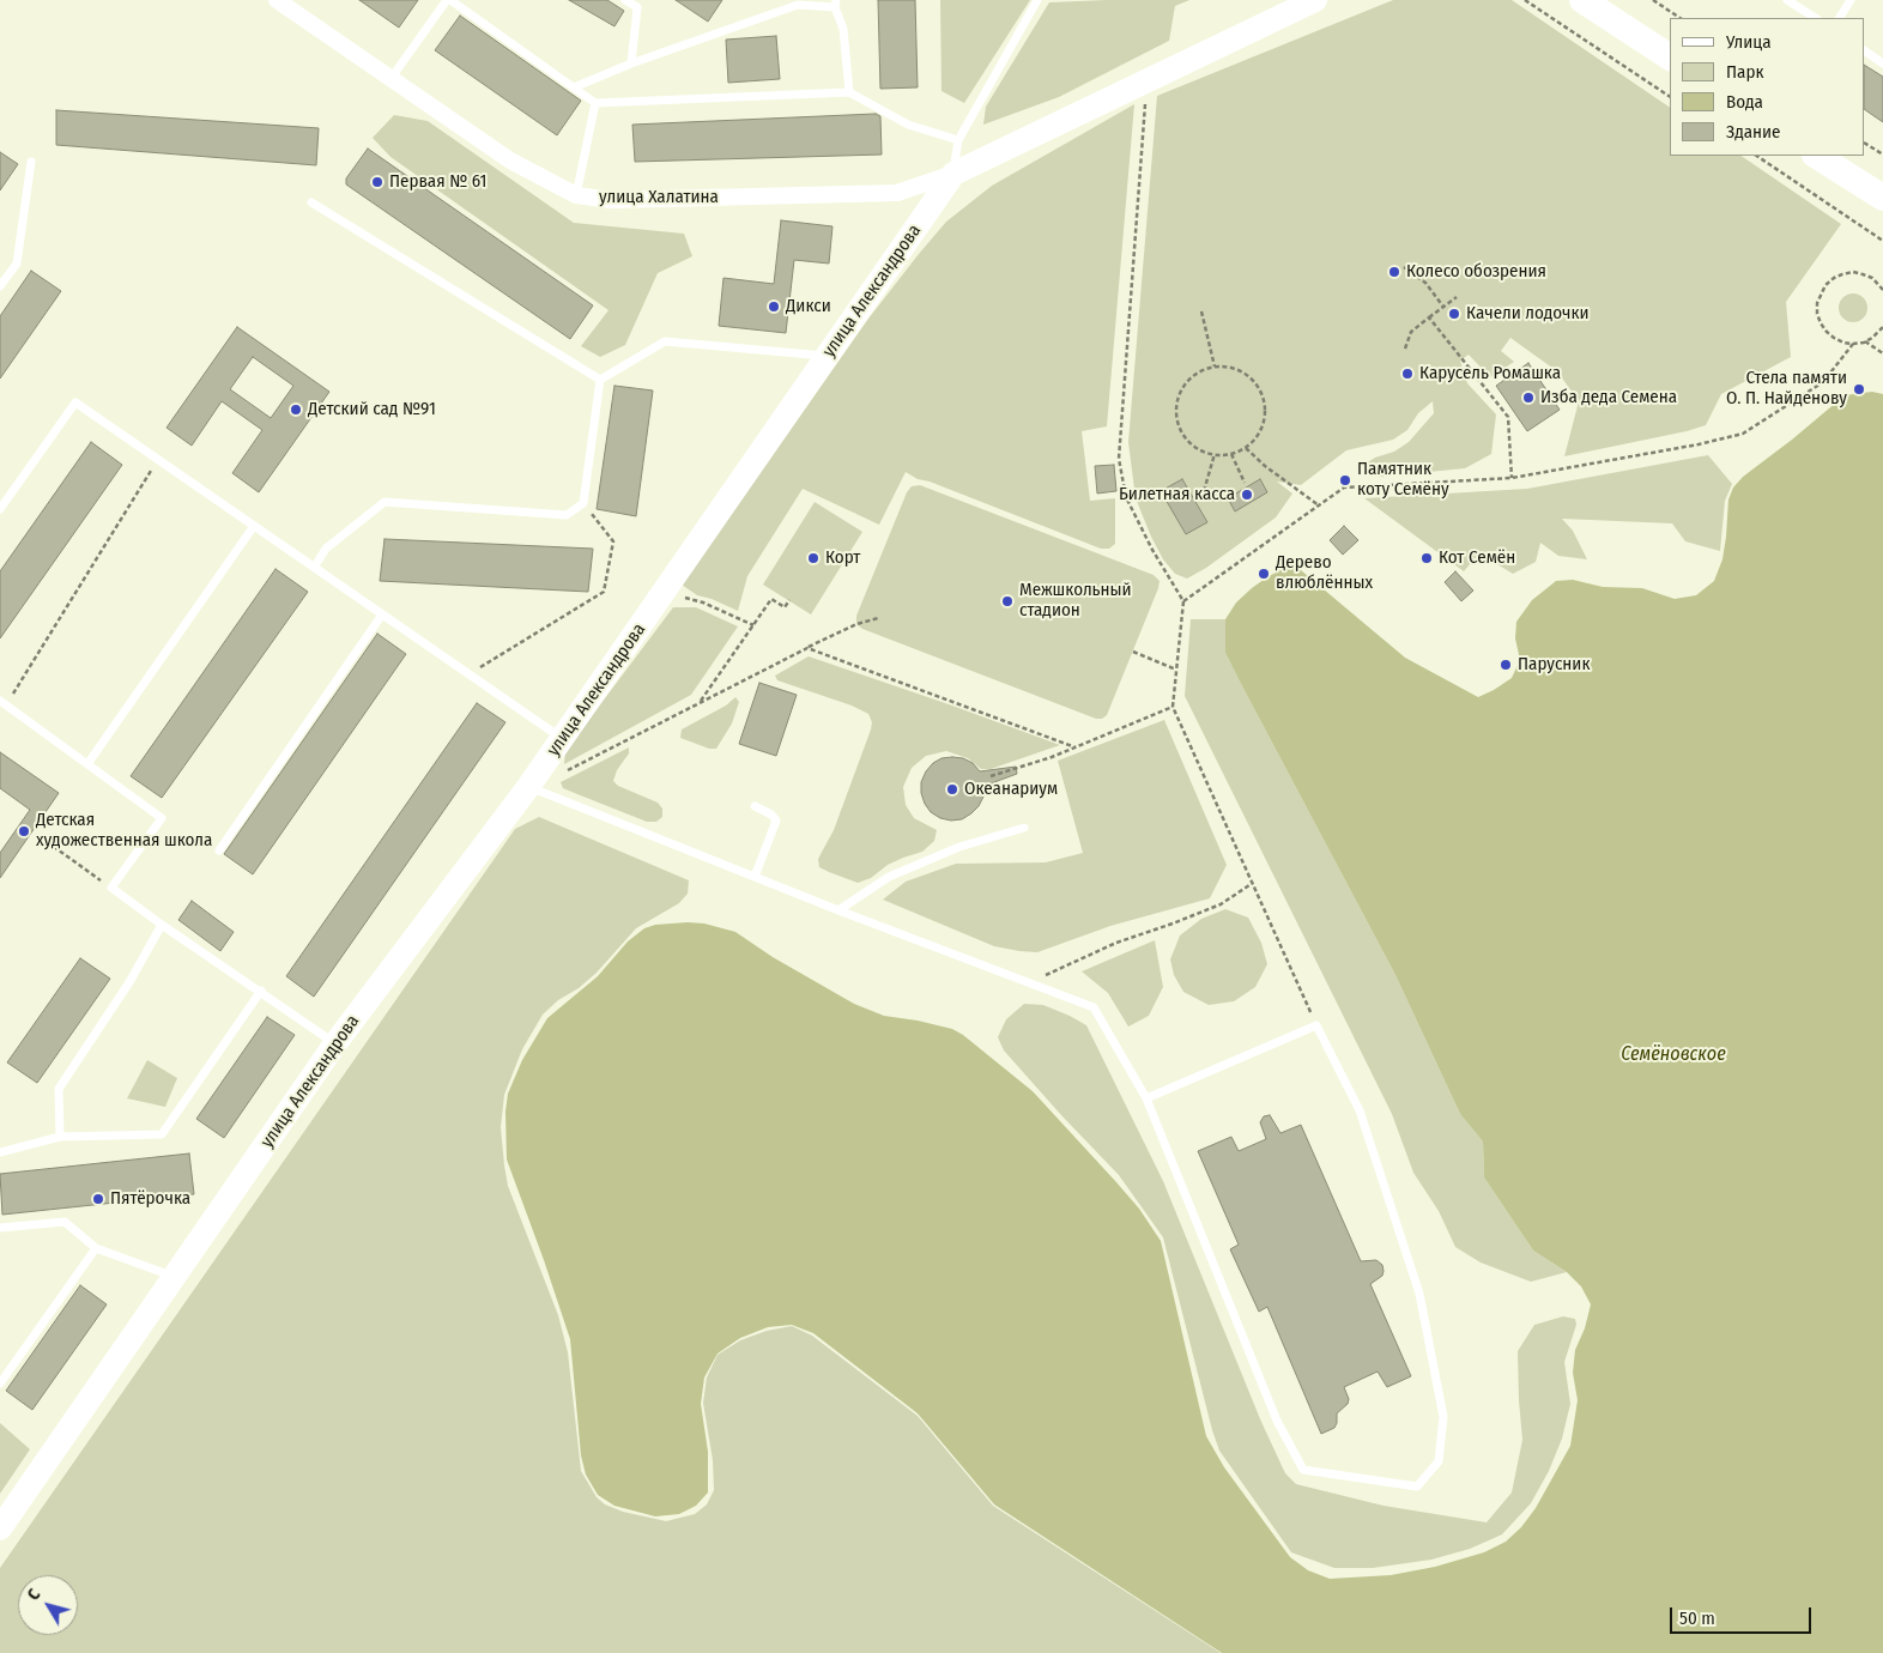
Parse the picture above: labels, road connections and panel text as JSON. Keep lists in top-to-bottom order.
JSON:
{
  "streets": {
    "street": ["улица Халатина", "улица Александрова"]
  },
  "crossings": [
    ["улица Халатина", "улица Александрова"]
  ],
  "water": ["Семёновское"],
  "places": [
    "Первая № 61",
    "Колесо обозрения",
    "Дикси",
    "Качели лодочки",
    "Карусель Ромашка",
    "Стела памяти О. П. Найденову",
    "Изба деда Семена",
    "Детский сад №91",
    "Памятник коту Семёну",
    "Билетная касса",
    "Корт",
    "Кот Семён",
    "Дерево влюблённых",
    "Межшкольный стадион",
    "Парусник",
    "Океанариум",
    "Детская художественная школа",
    "Пятёрочка"
  ],
  "legend": [
    "Улица",
    "Парк",
    "Вода",
    "Здание"
  ],
  "scale_bar": "50 m",
  "north": "top left"
}
